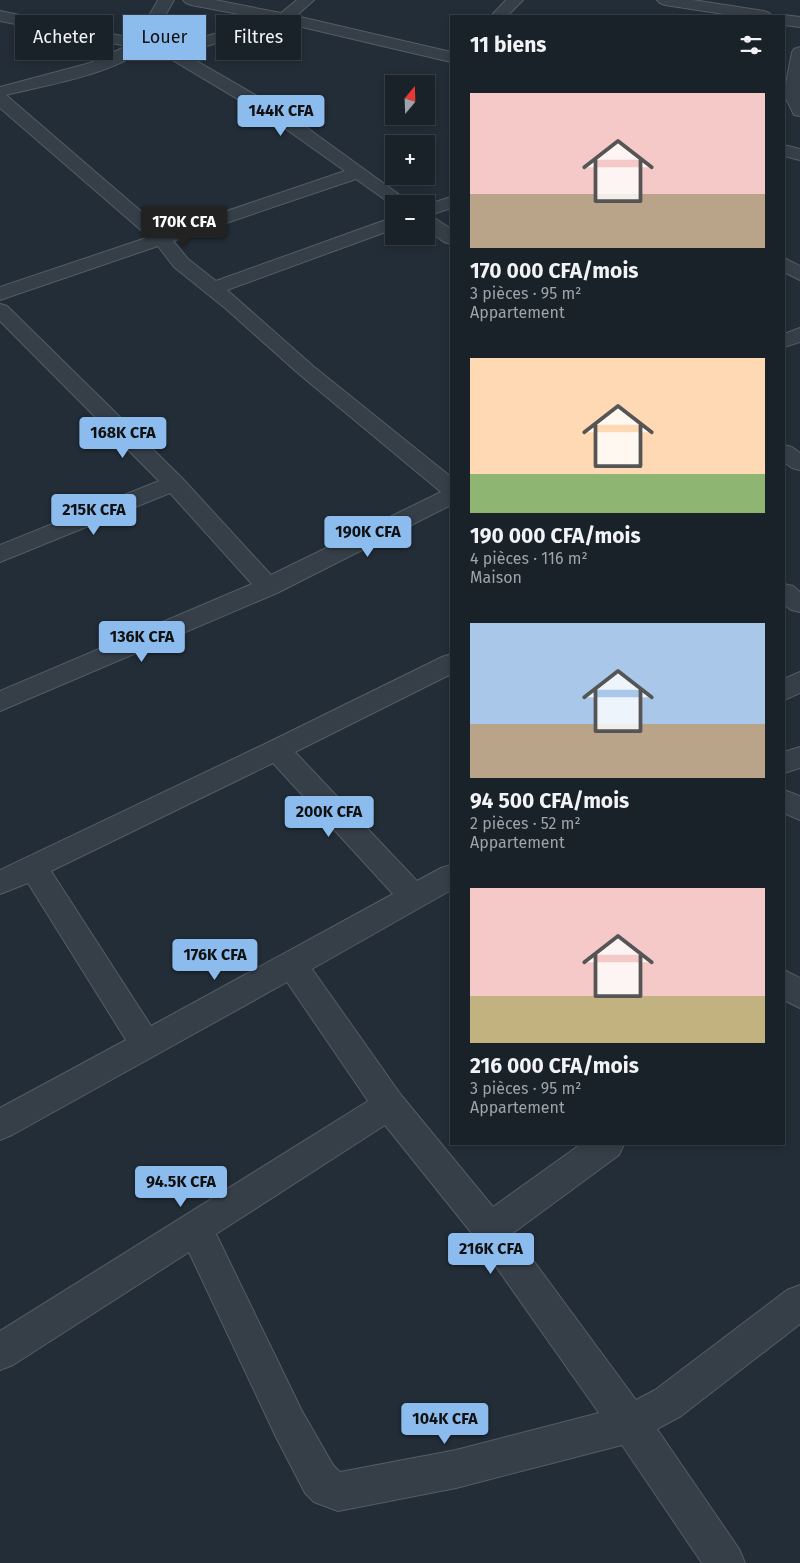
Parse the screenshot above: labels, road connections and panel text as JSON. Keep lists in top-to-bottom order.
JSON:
{
  "north": "top",
  "page": {
    "chip": ["Acheter", "Louer", "Filtres"],
    "heading": "11 biens",
    "map_buttons": ["+", "−"],
    "list": [
      {
        "name": "170 000 CFA/mois",
        "note": "3 pièces · 95 m² · Appartement"
      },
      {
        "name": "190 000 CFA/mois",
        "note": "4 pièces · 116 m² · Maison"
      },
      {
        "name": "94 500 CFA/mois",
        "note": "2 pièces · 52 m² · Appartement"
      },
      {
        "name": "216 000 CFA/mois",
        "note": "3 pièces · 95 m² · Appartement"
      }
    ],
    "price": [
      "144K CFA",
      "170K CFA",
      "168K CFA",
      "215K CFA",
      "190K CFA",
      "136K CFA",
      "200K CFA",
      "176K CFA",
      "94.5K CFA",
      "216K CFA",
      "104K CFA"
    ]
  }
}
